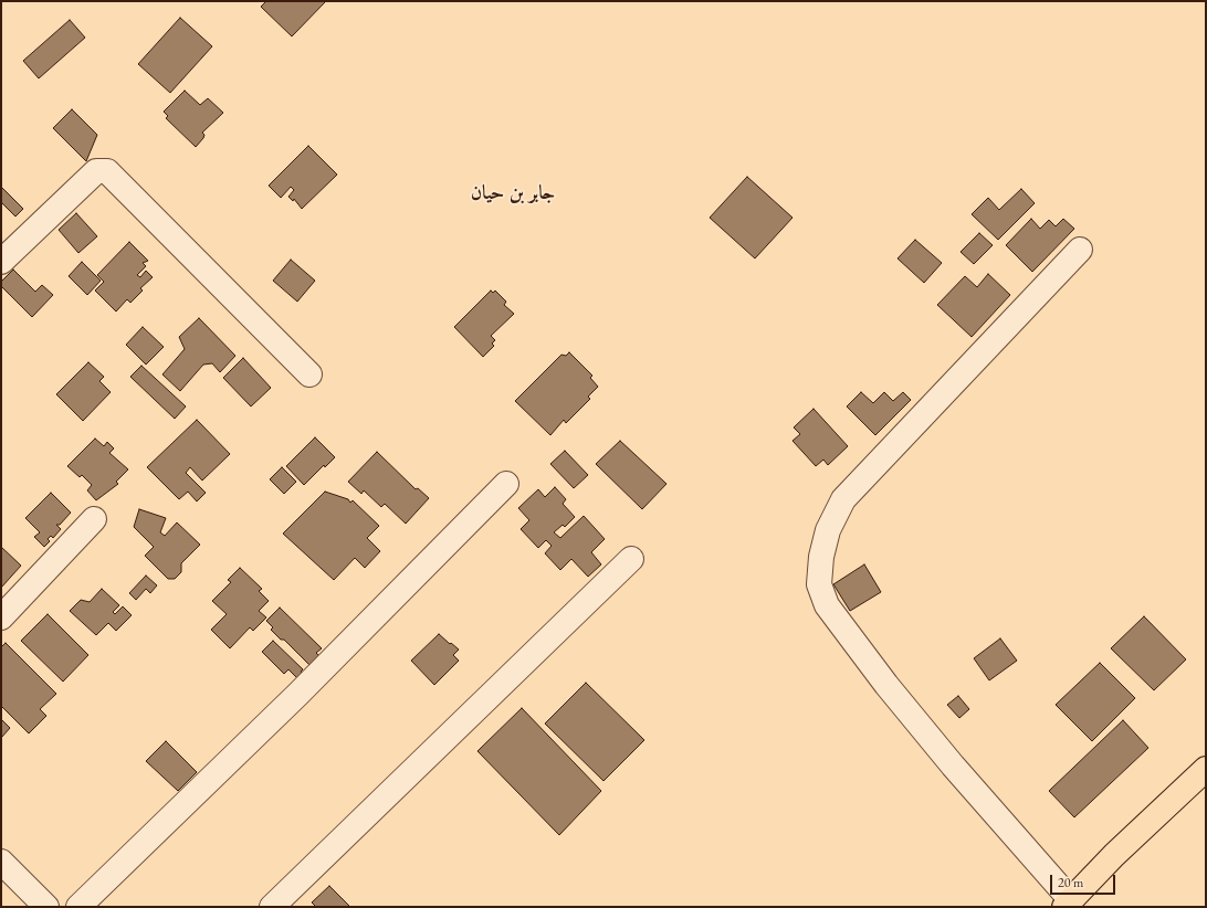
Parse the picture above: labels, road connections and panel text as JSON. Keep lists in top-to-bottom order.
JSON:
{
  "districts": ["جابر بن حيان"],
  "scale_bar": "20 m"
}
